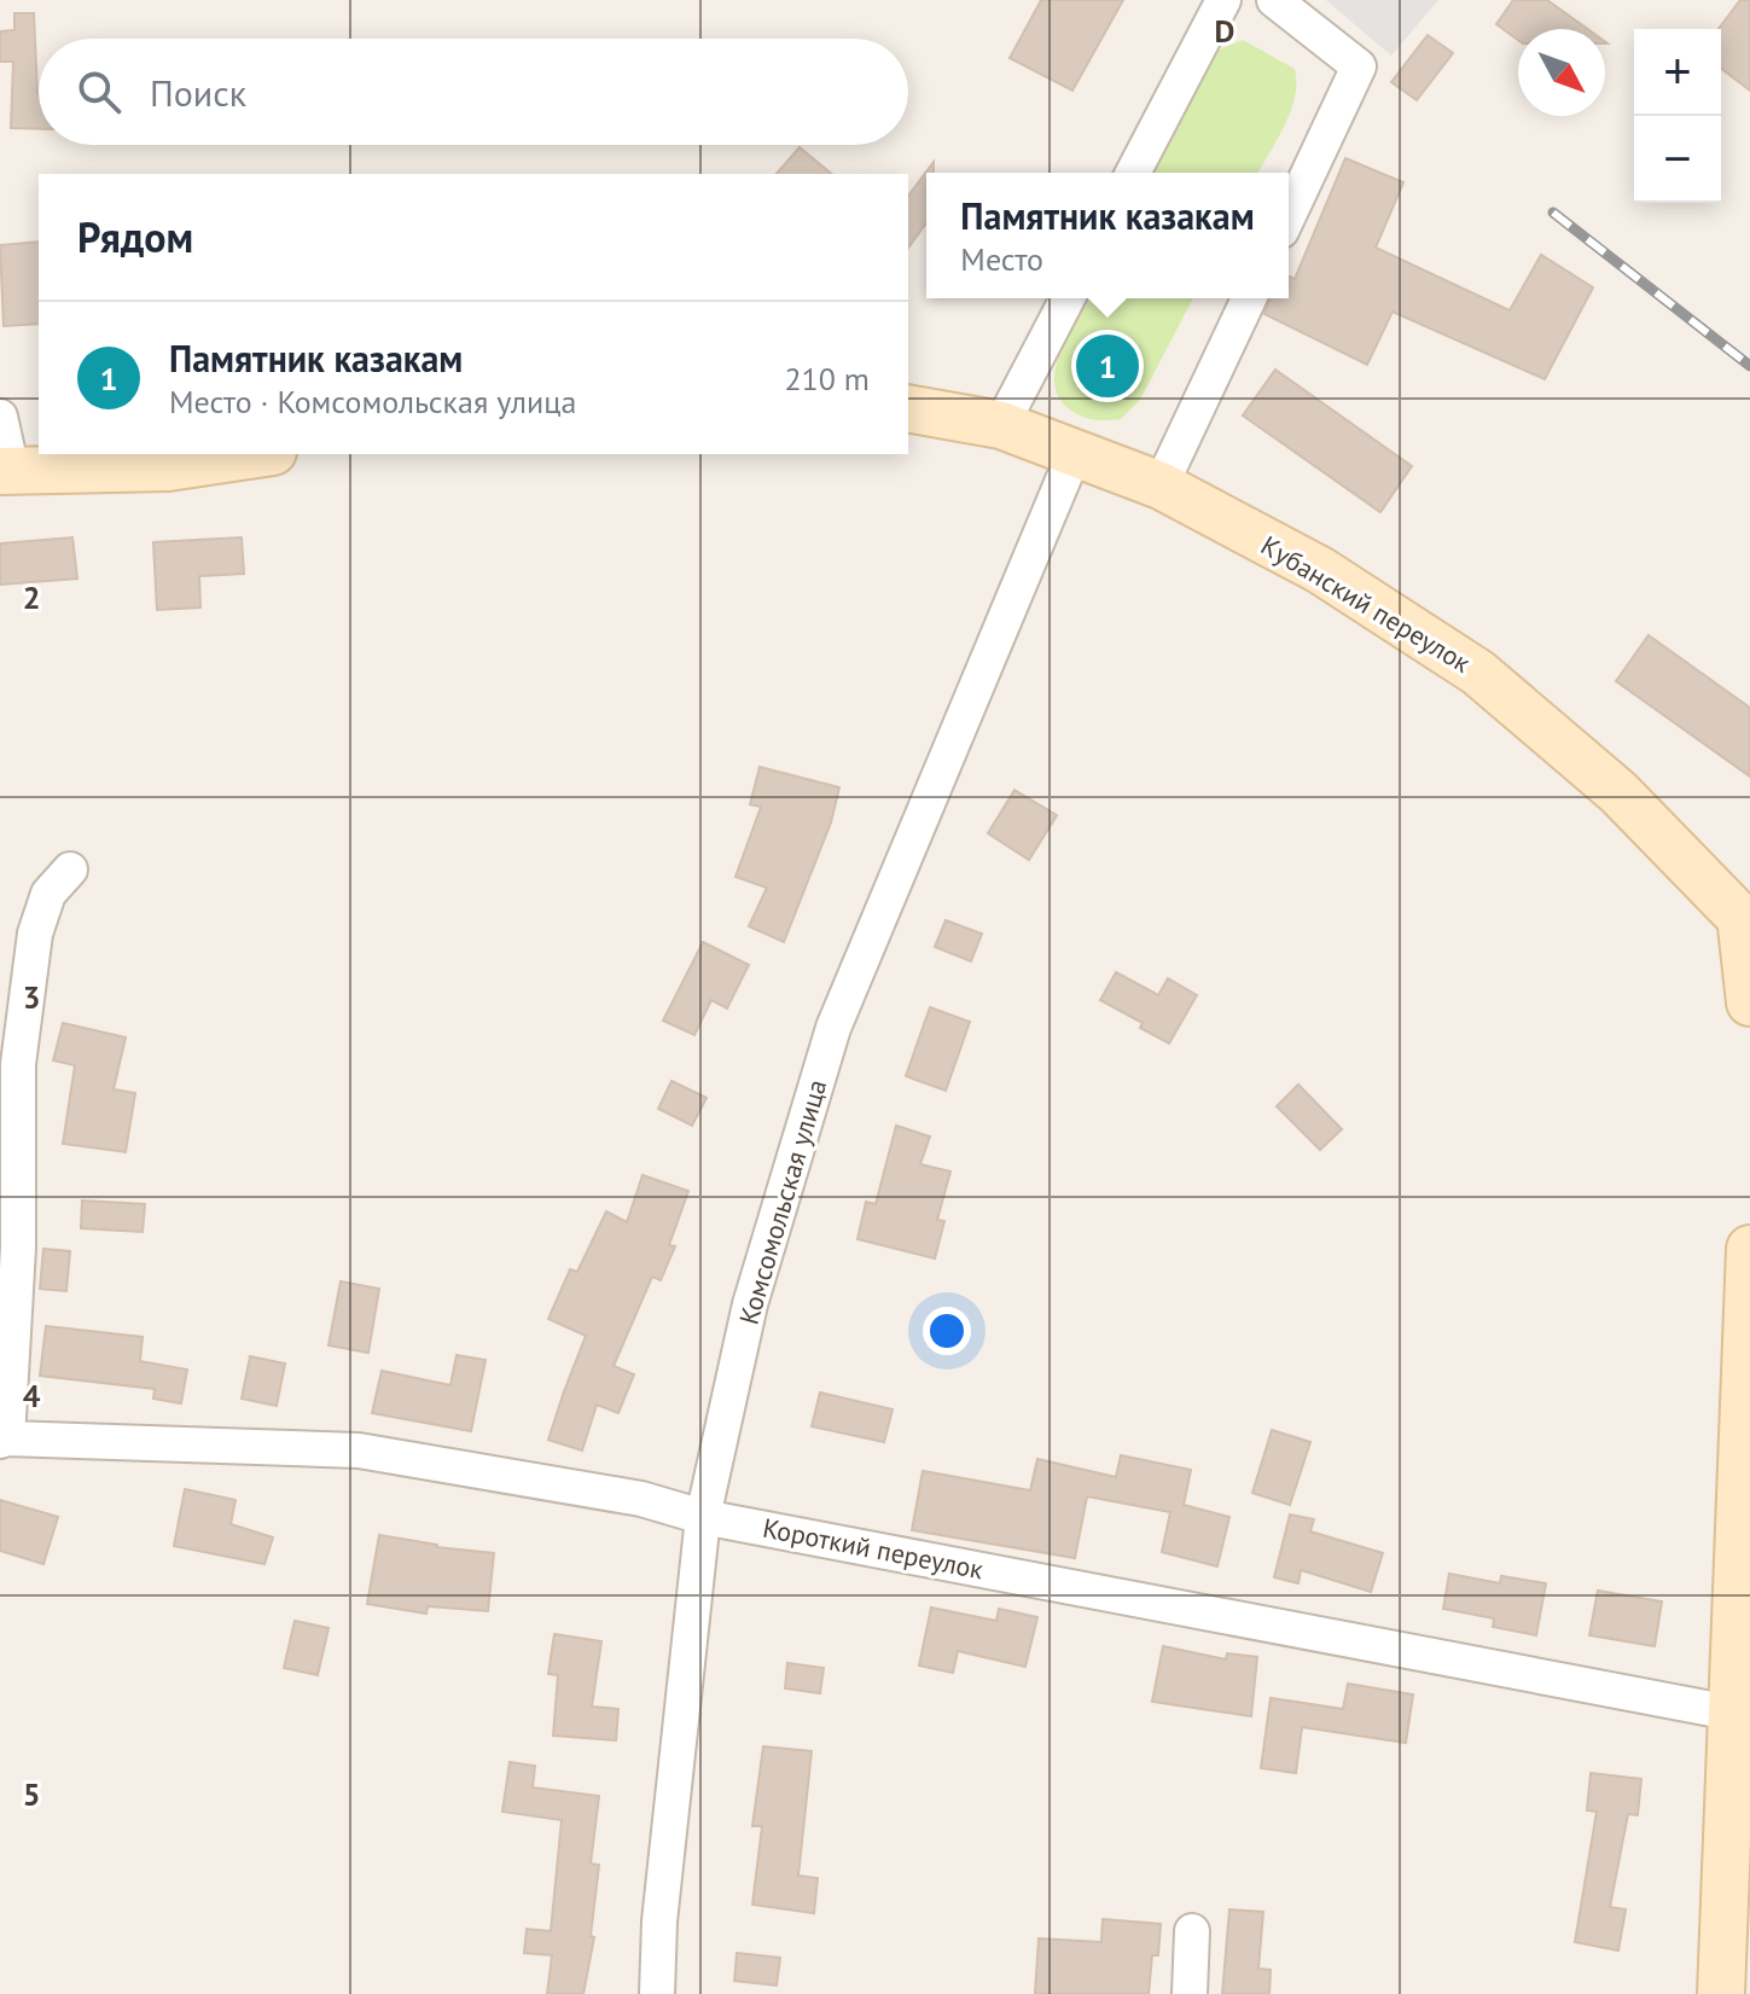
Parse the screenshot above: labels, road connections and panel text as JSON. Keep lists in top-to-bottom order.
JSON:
{
  "streets": {
    "street": ["Кубанский переулок", "Комсомольская улица", "Короткий переулок"]
  },
  "crossings": [
    ["Кубанский переулок", "Комсомольская улица"],
    ["Комсомольская улица", "Короткий переулок"]
  ],
  "north": "bottom right",
  "page": {
    "map_buttons": ["+", "−"],
    "search": "Поиск",
    "popup": ["Памятник казакам", "Место"],
    "heading": "Рядом",
    "list": [
      {
        "mark": "1",
        "name": "Памятник казакам",
        "note": "Место · Комсомольская улица",
        "value": "210 m"
      }
    ],
    "pins": "1"
  },
  "grid": {
    "columns": ["D"],
    "rows": [
      "2",
      "3",
      "4",
      "5"
    ]
  }
}
